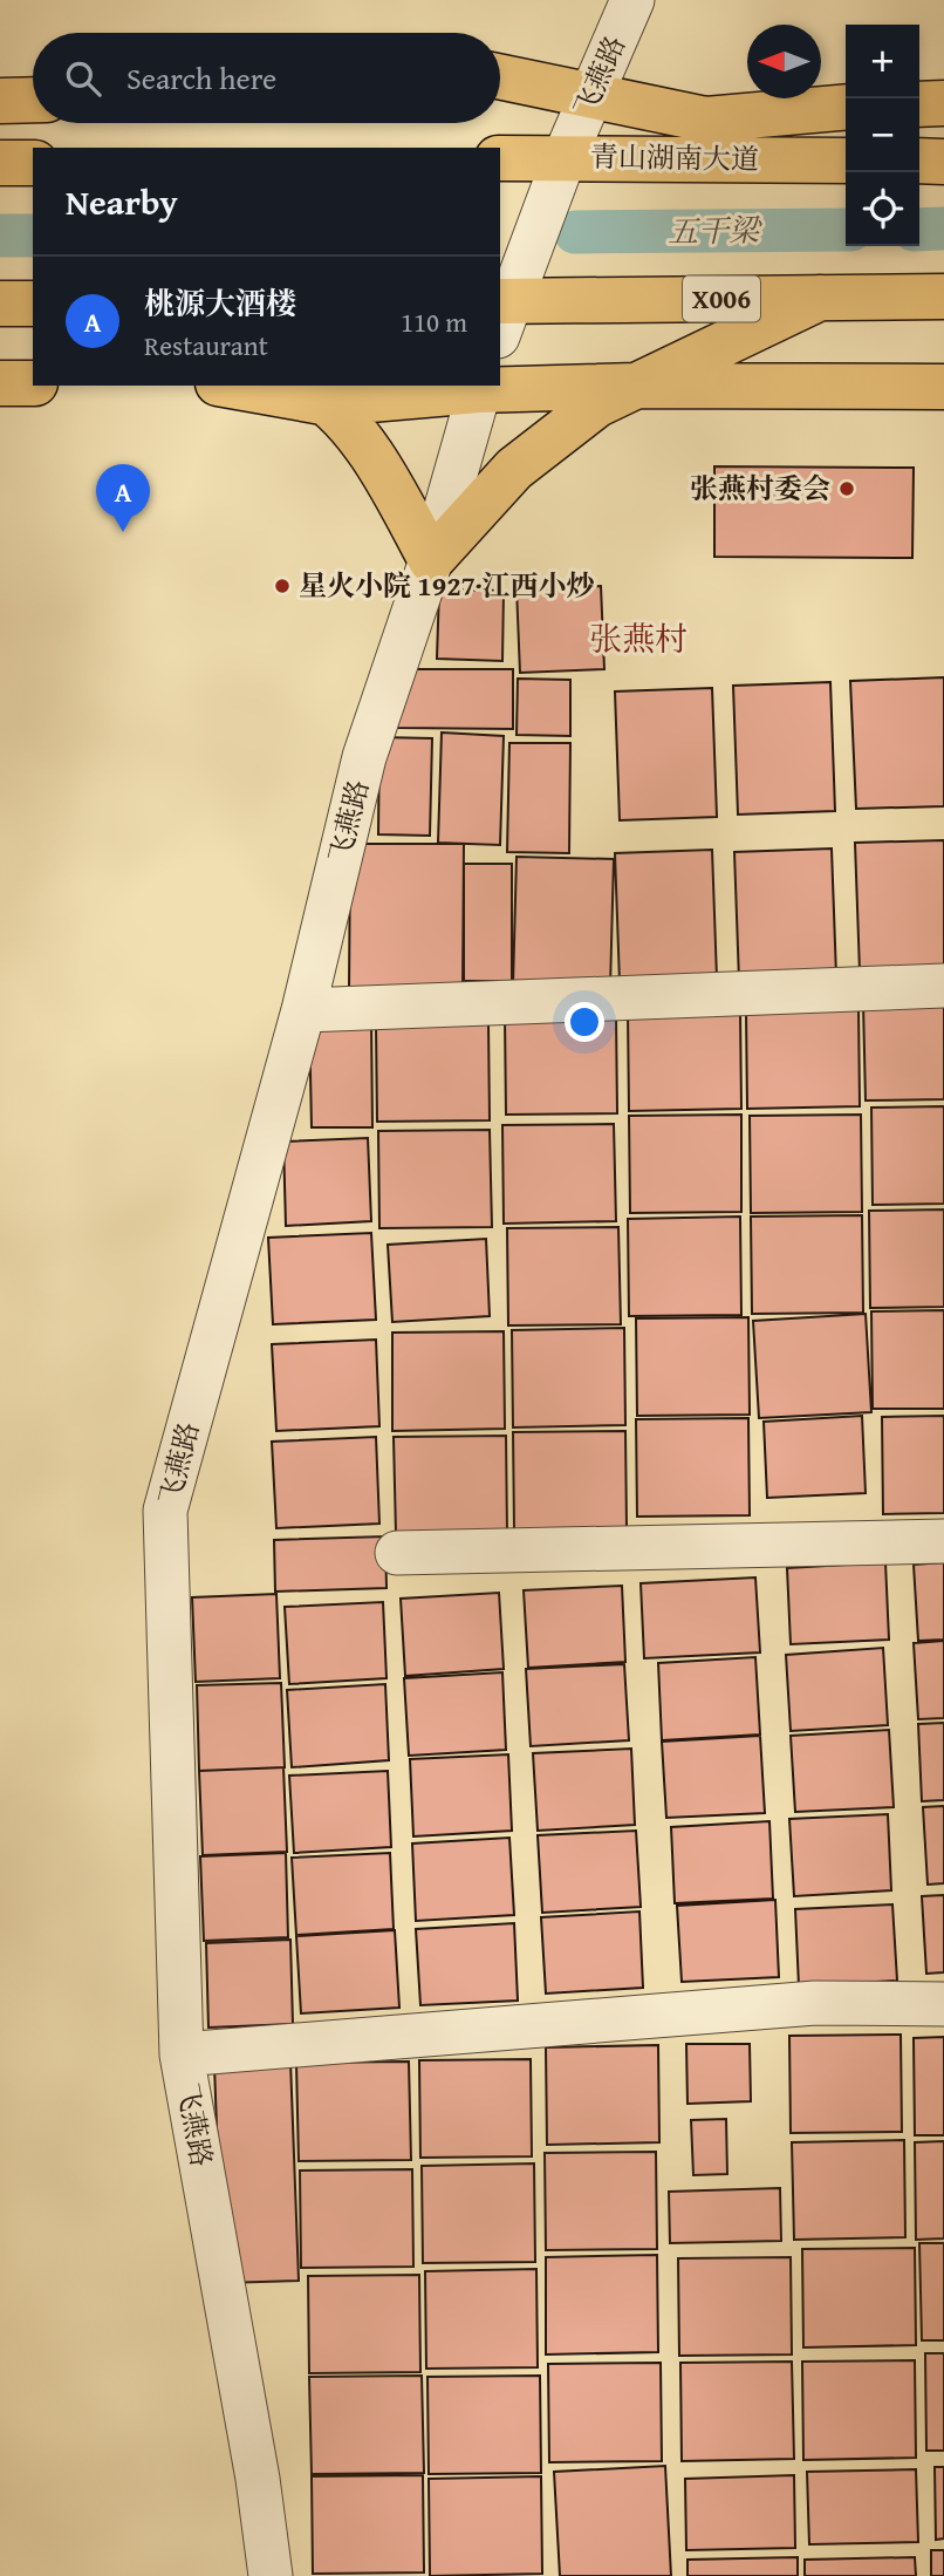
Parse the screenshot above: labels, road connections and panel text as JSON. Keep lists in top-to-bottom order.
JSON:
{
  "streets": {
    "main road": ["青山湖南大道", "X006"],
    "street": ["飞燕路"]
  },
  "crossings": [
    ["飞燕路", "青山湖南大道"],
    ["飞燕路", "X006"]
  ],
  "districts": ["张燕村"],
  "water": ["五干梁"],
  "places": ["张燕村委会", "星火小院 1927·江西小炒"],
  "north": "left",
  "page": {
    "map_buttons": ["+", "−"],
    "search": "Search here",
    "heading": "Nearby",
    "list": [
      {
        "mark": "A",
        "name": "桃源大酒楼",
        "note": "Restaurant",
        "value": "110 m"
      }
    ],
    "pins": "A"
  }
}
